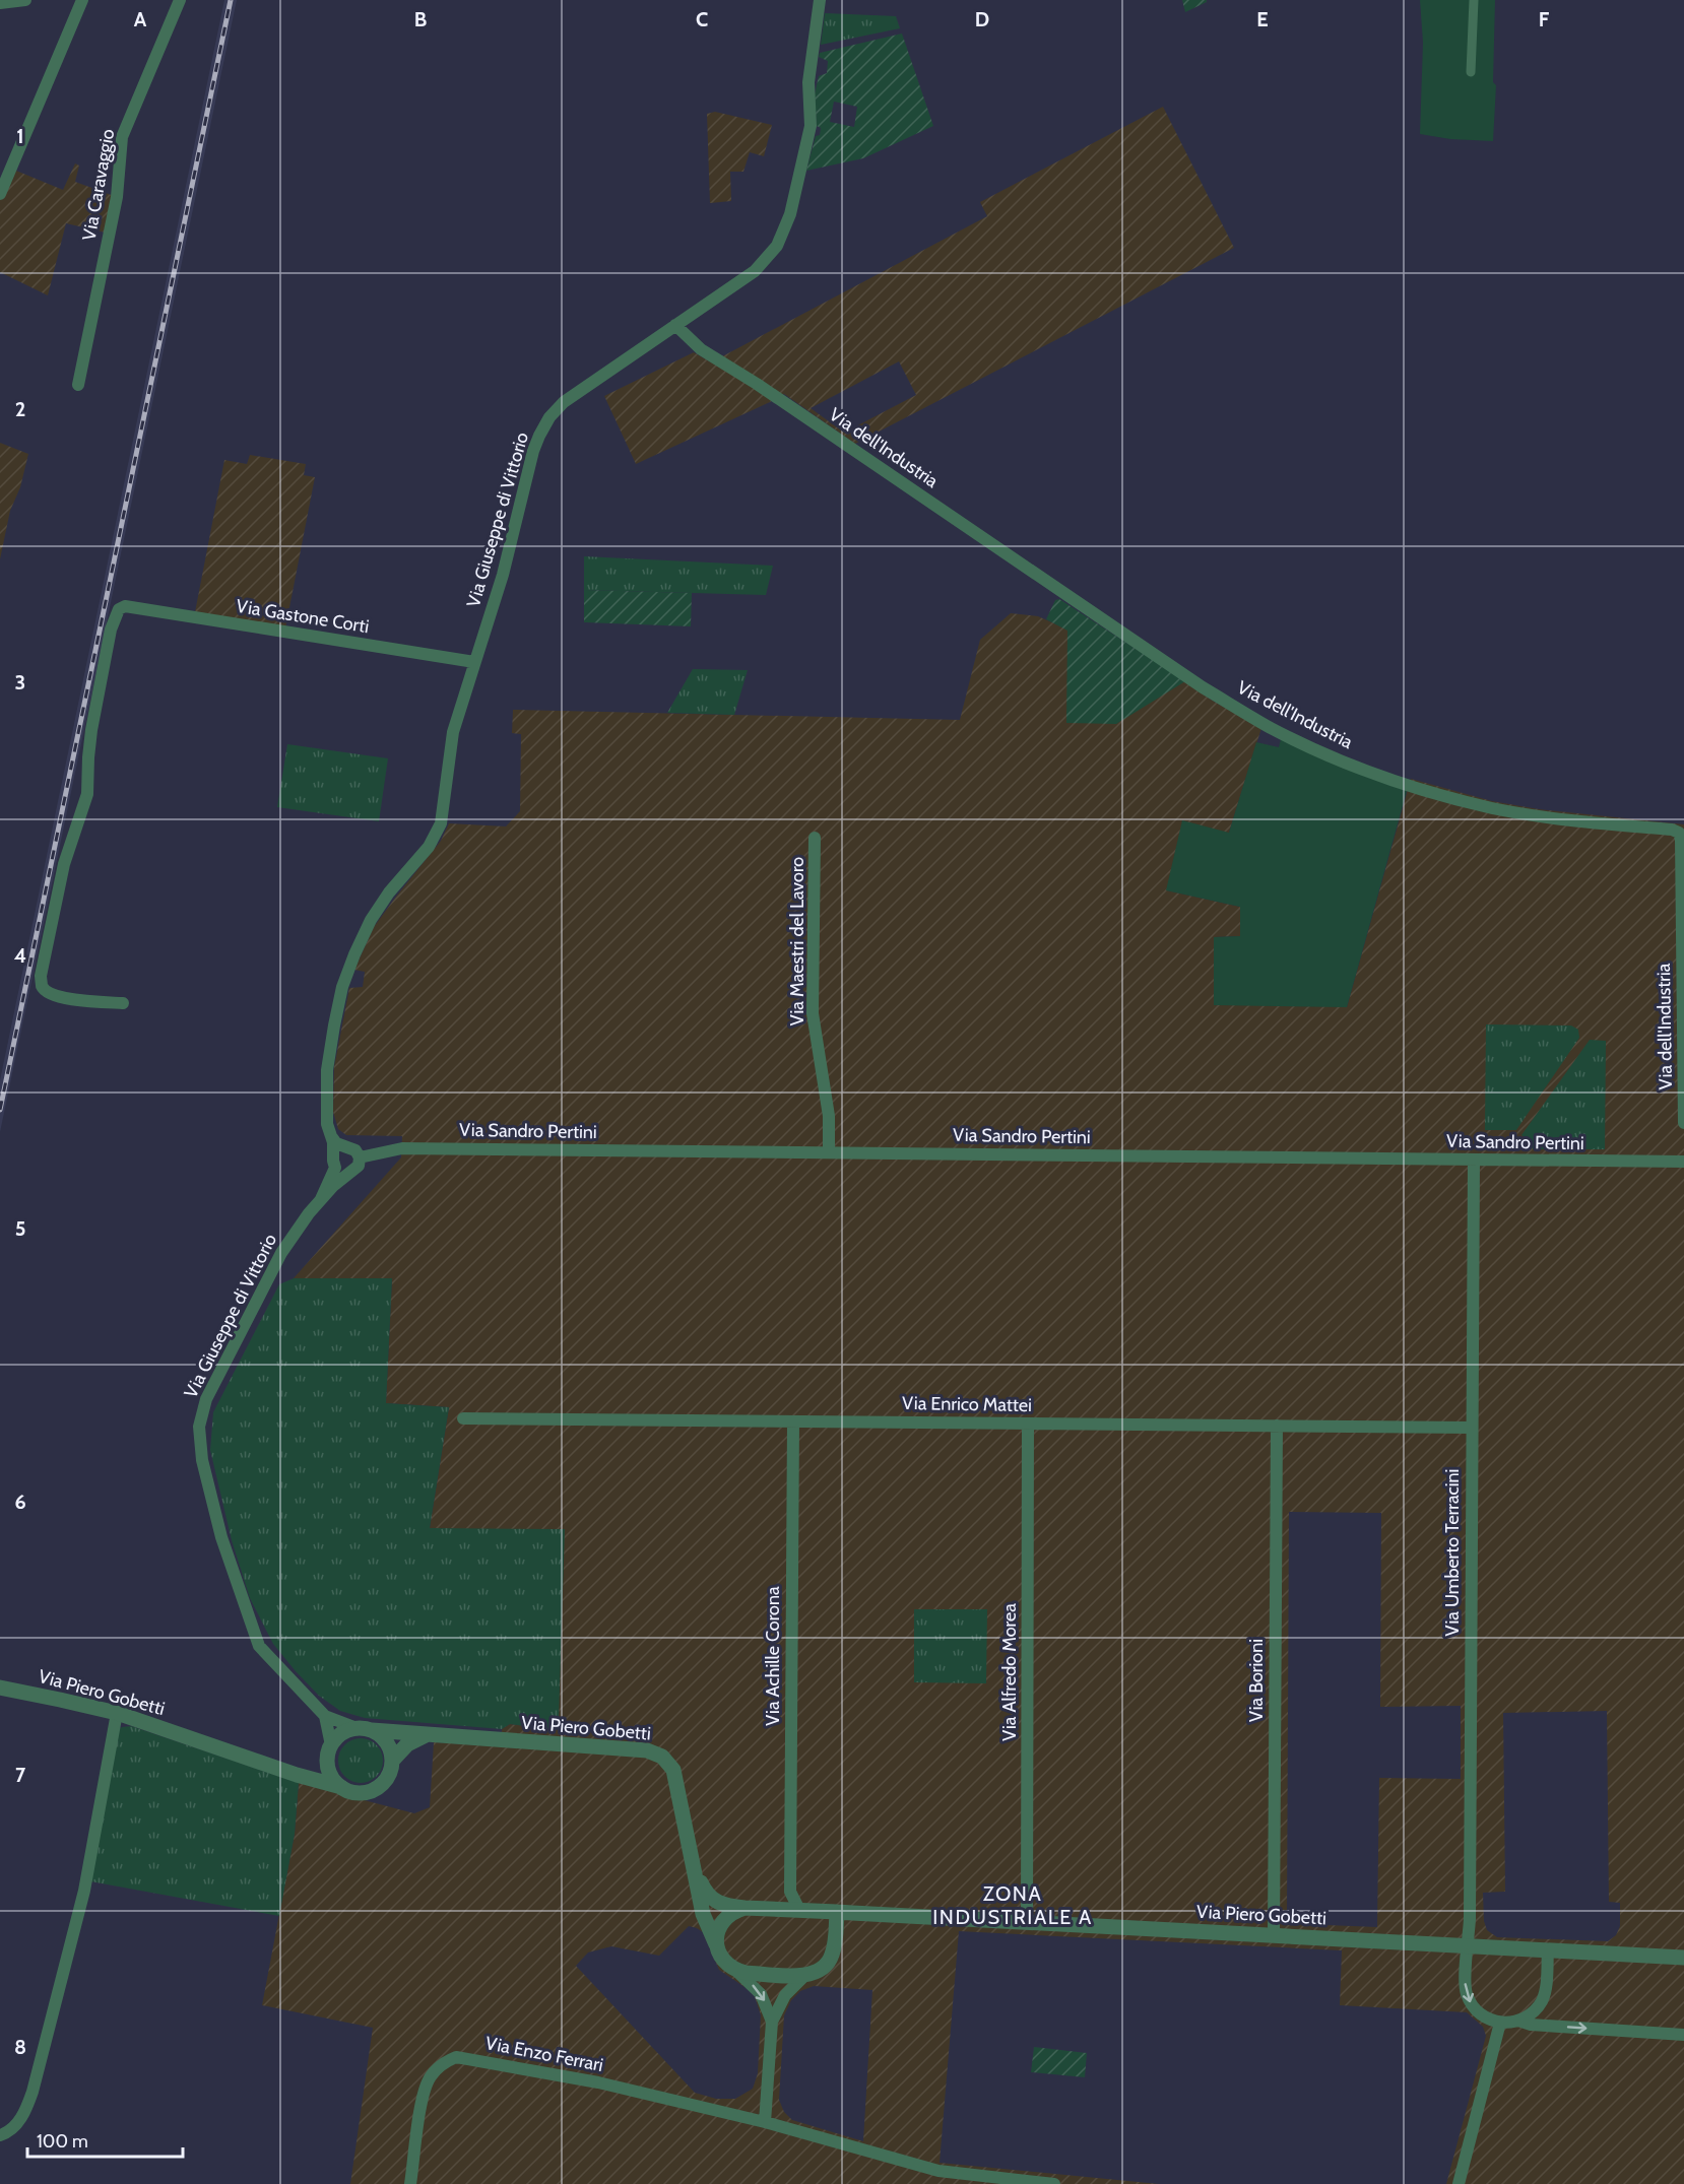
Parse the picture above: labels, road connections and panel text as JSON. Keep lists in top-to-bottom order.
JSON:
{
  "streets": {
    "street": [
      "Via Caravaggio",
      "Via dell'Industria",
      "Via Giuseppe di Vittorio",
      "Via Gastone Corti",
      "Via Maestri del Lavoro",
      "Via Sandro Pertini",
      "Via Enrico Mattei",
      "Via Umberto Terracini",
      "Via Achille Corona",
      "Via Alfredo Morea",
      "Via Borioni",
      "Via Piero Gobetti",
      "Via Enzo Ferrari"
    ]
  },
  "crossings": [
    ["Via dell'Industria", "Via Giuseppe di Vittorio"],
    ["Via Giuseppe di Vittorio", "Via Gastone Corti"],
    ["Via Giuseppe di Vittorio", "Via Sandro Pertini"],
    ["Via Giuseppe di Vittorio", "Via Piero Gobetti"],
    ["Via Maestri del Lavoro", "Via Sandro Pertini"],
    ["Via Sandro Pertini", "Via Umberto Terracini"],
    ["Via Enrico Mattei", "Via Umberto Terracini"],
    ["Via Enrico Mattei", "Via Achille Corona"],
    ["Via Enrico Mattei", "Via Alfredo Morea"],
    ["Via Enrico Mattei", "Via Borioni"],
    ["Via Umberto Terracini", "Via Piero Gobetti"],
    ["Via Achille Corona", "Via Piero Gobetti"],
    ["Via Alfredo Morea", "Via Piero Gobetti"],
    ["Via Borioni", "Via Piero Gobetti"]
  ],
  "districts": ["ZONA INDUSTRIALE A"],
  "scale_bar": "100 m",
  "grid": {
    "columns": [
      "A",
      "B",
      "C",
      "D",
      "E",
      "F"
    ],
    "rows": [
      "1",
      "2",
      "3",
      "4",
      "5",
      "6",
      "7",
      "8"
    ]
  }
}
